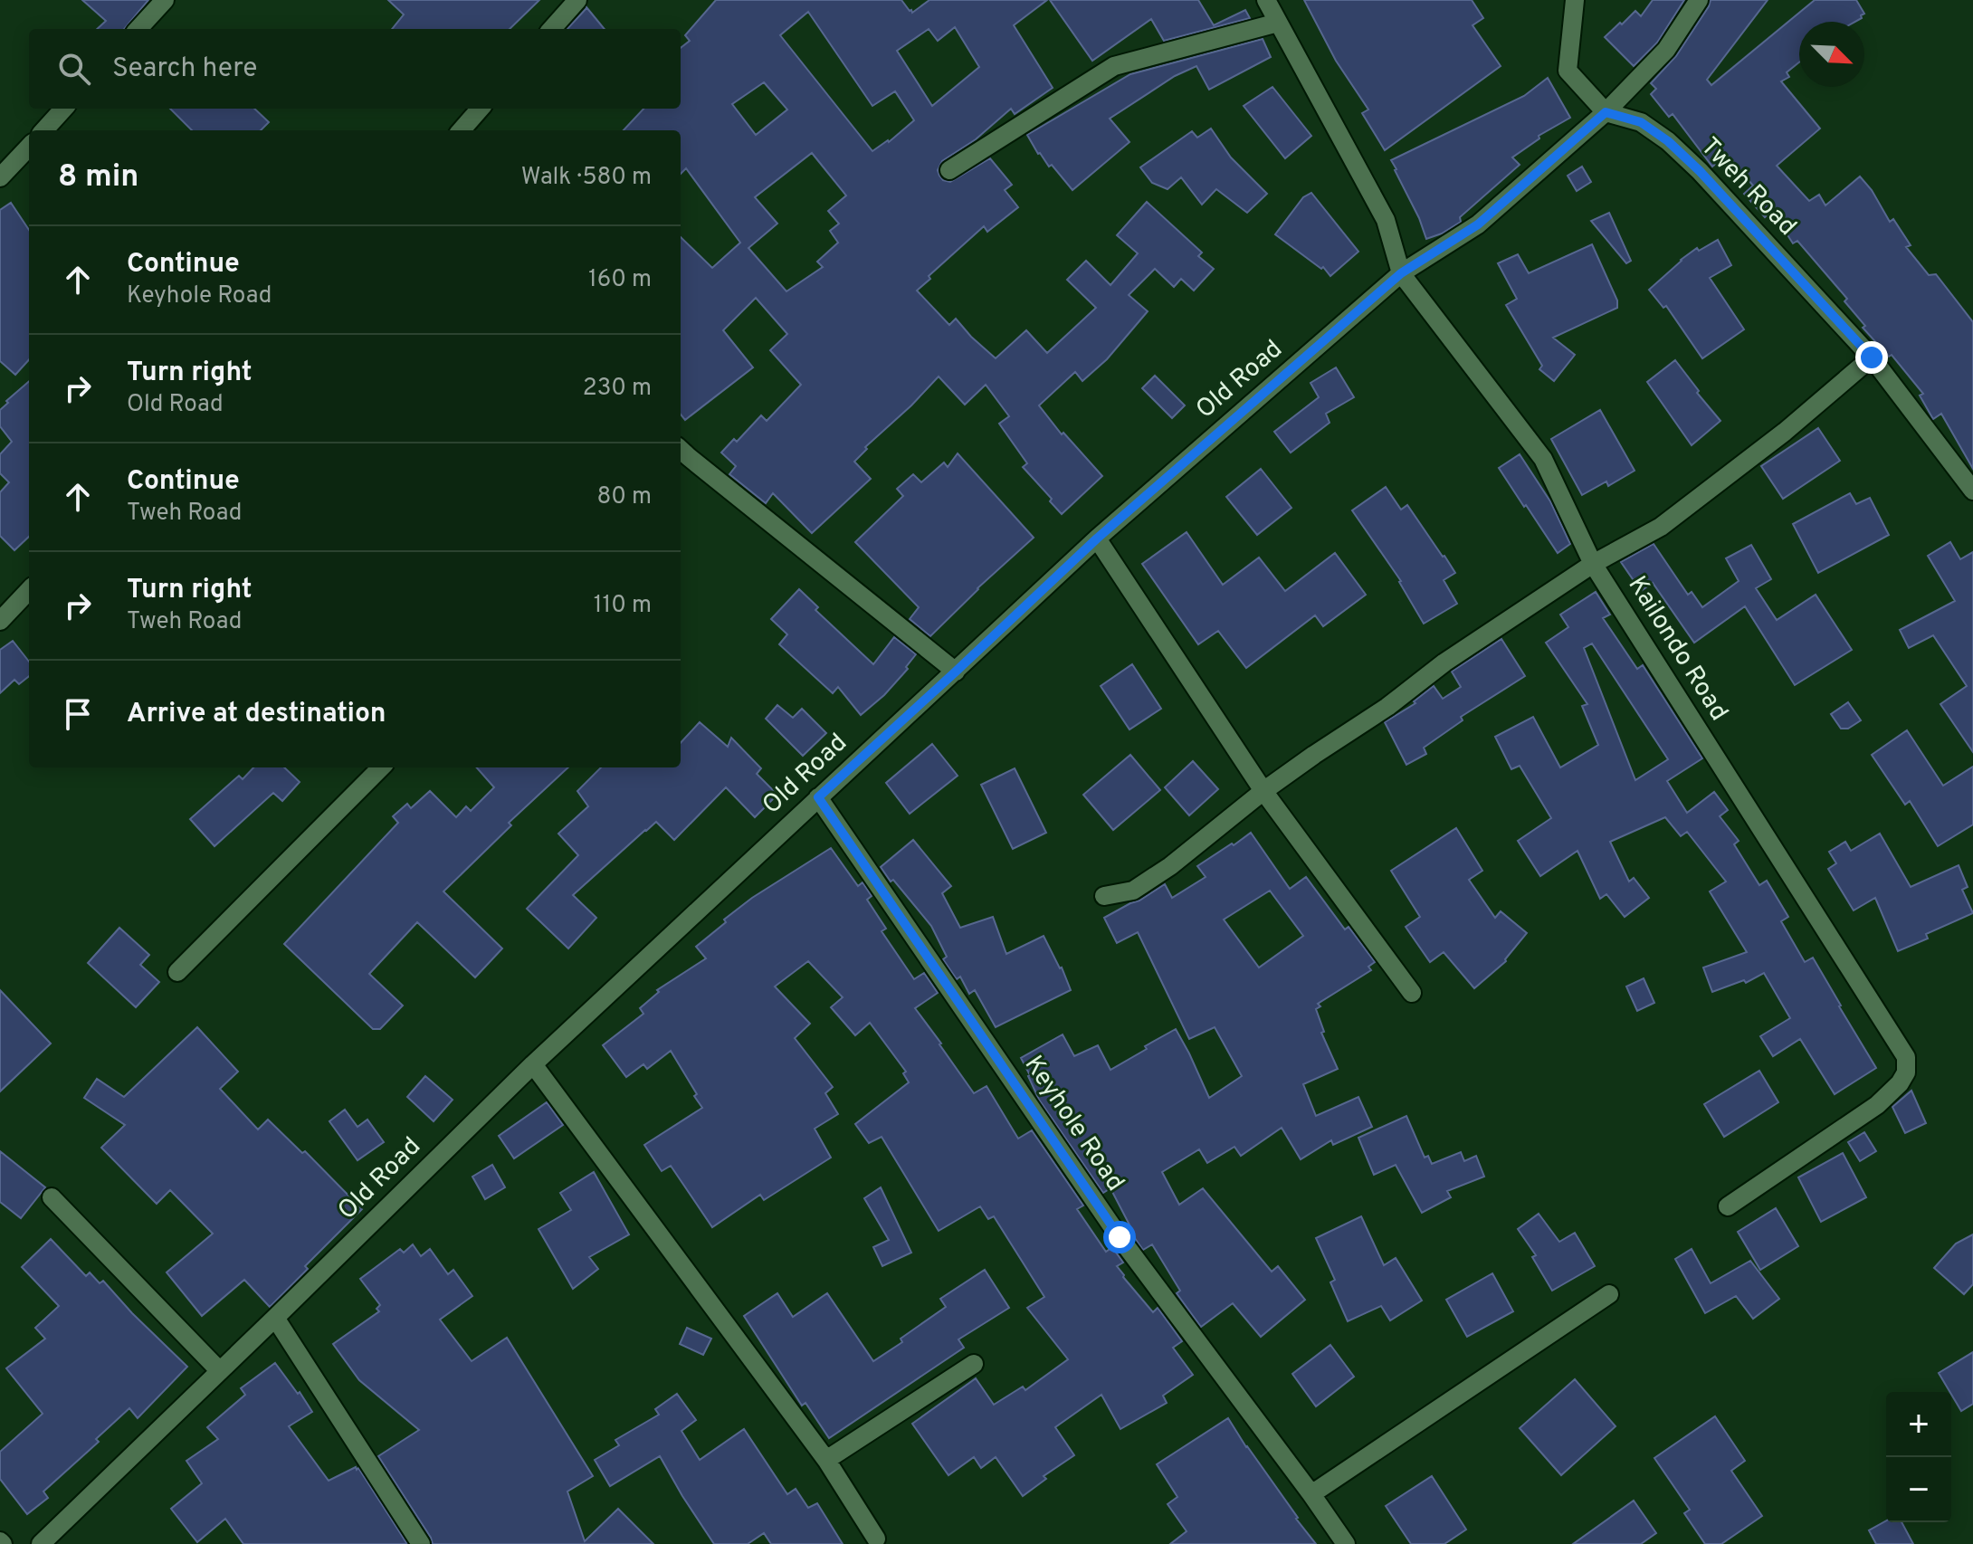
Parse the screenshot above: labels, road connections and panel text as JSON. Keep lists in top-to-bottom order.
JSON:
{
  "streets": {
    "street": [
      "Tweh Road",
      "Old Road",
      "Kailondo Road",
      "Keyhole Road"
    ]
  },
  "crossings": [
    ["Old Road", "Kailondo Road"],
    ["Old Road", "Keyhole Road"]
  ],
  "north": "bottom right",
  "page": {
    "search": "Search here",
    "heading": ["8 min", "Walk · 580 m"],
    "list": [
      ["Continue", "Keyhole Road", "160 m"],
      ["Turn right", "Old Road", "230 m"],
      ["Continue", "Tweh Road", "80 m"],
      ["Turn right", "Tweh Road", "110 m"],
      "Arrive at destination"
    ],
    "map_buttons": ["+", "−"]
  }
}
